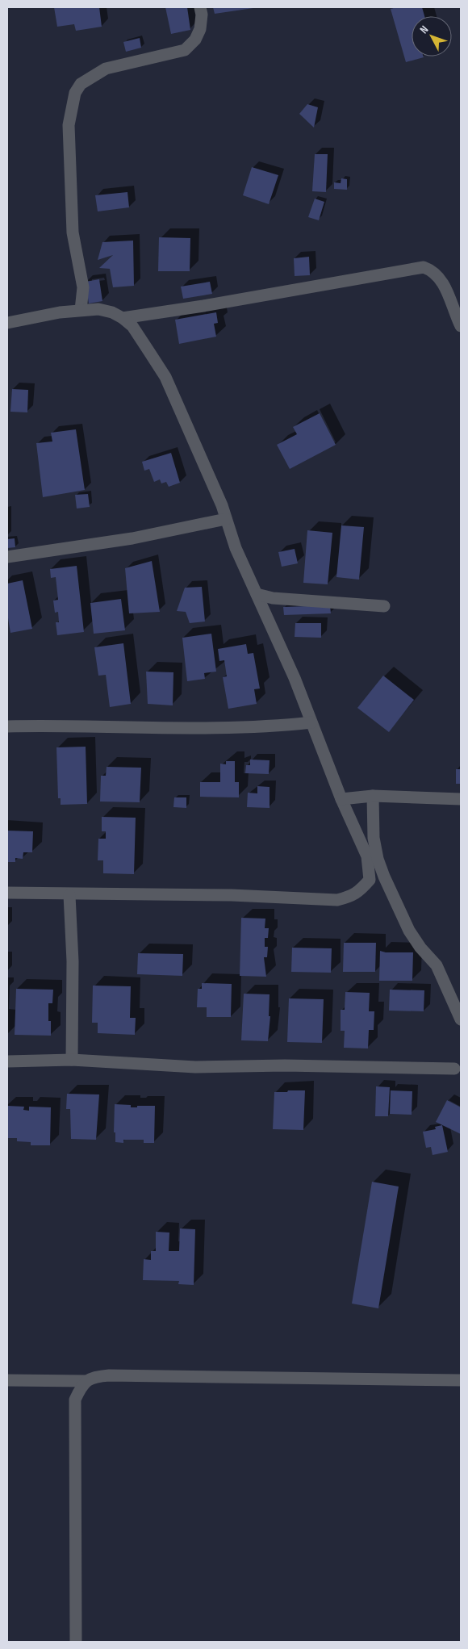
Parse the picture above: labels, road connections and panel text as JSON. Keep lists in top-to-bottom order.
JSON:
{
  "north": "top left"
}
